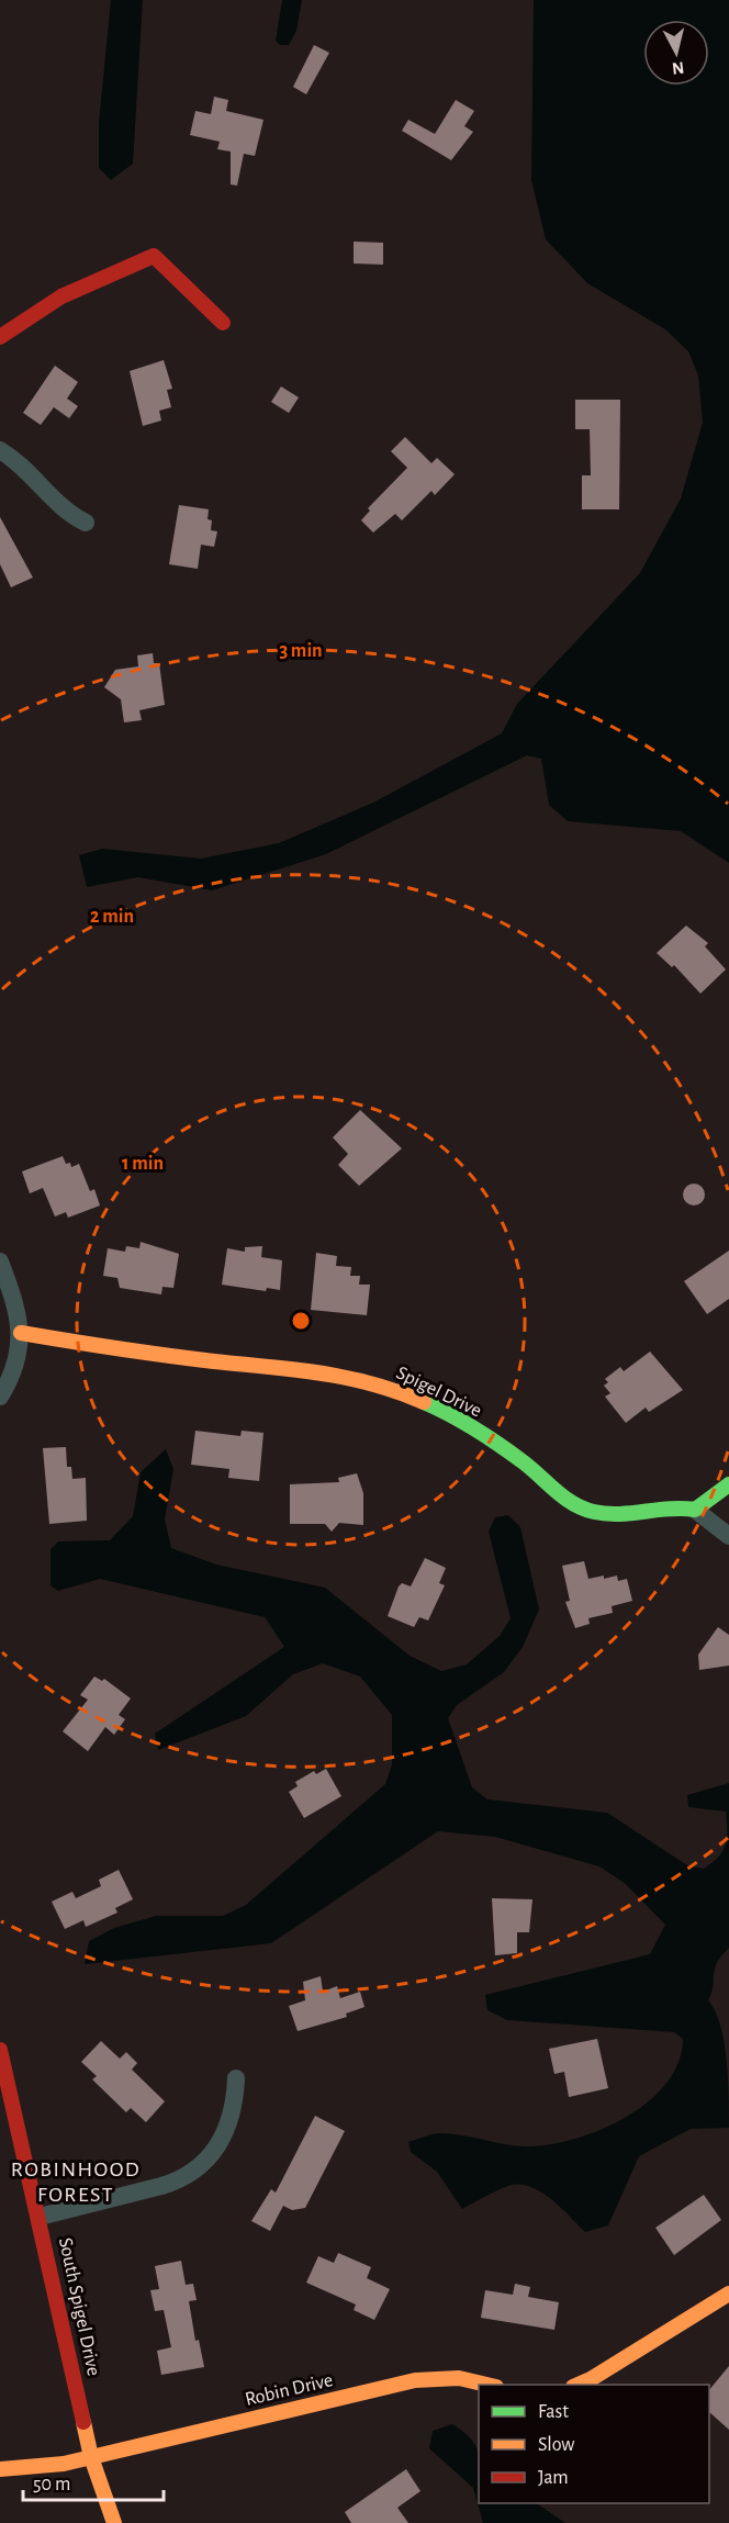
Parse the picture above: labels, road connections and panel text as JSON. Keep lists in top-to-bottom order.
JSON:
{
  "streets": {
    "street": ["Spigel Drive", "South Spigel Drive", "Robin Drive"]
  },
  "crossings": [
    ["South Spigel Drive", "Robin Drive"]
  ],
  "districts": ["ROBINHOOD FOREST"],
  "legend": ["Fast", "Slow", "Jam"],
  "scale_bar": "50 m",
  "north": "bottom",
  "rings": ["3 min", "2 min", "1 min"]
}
